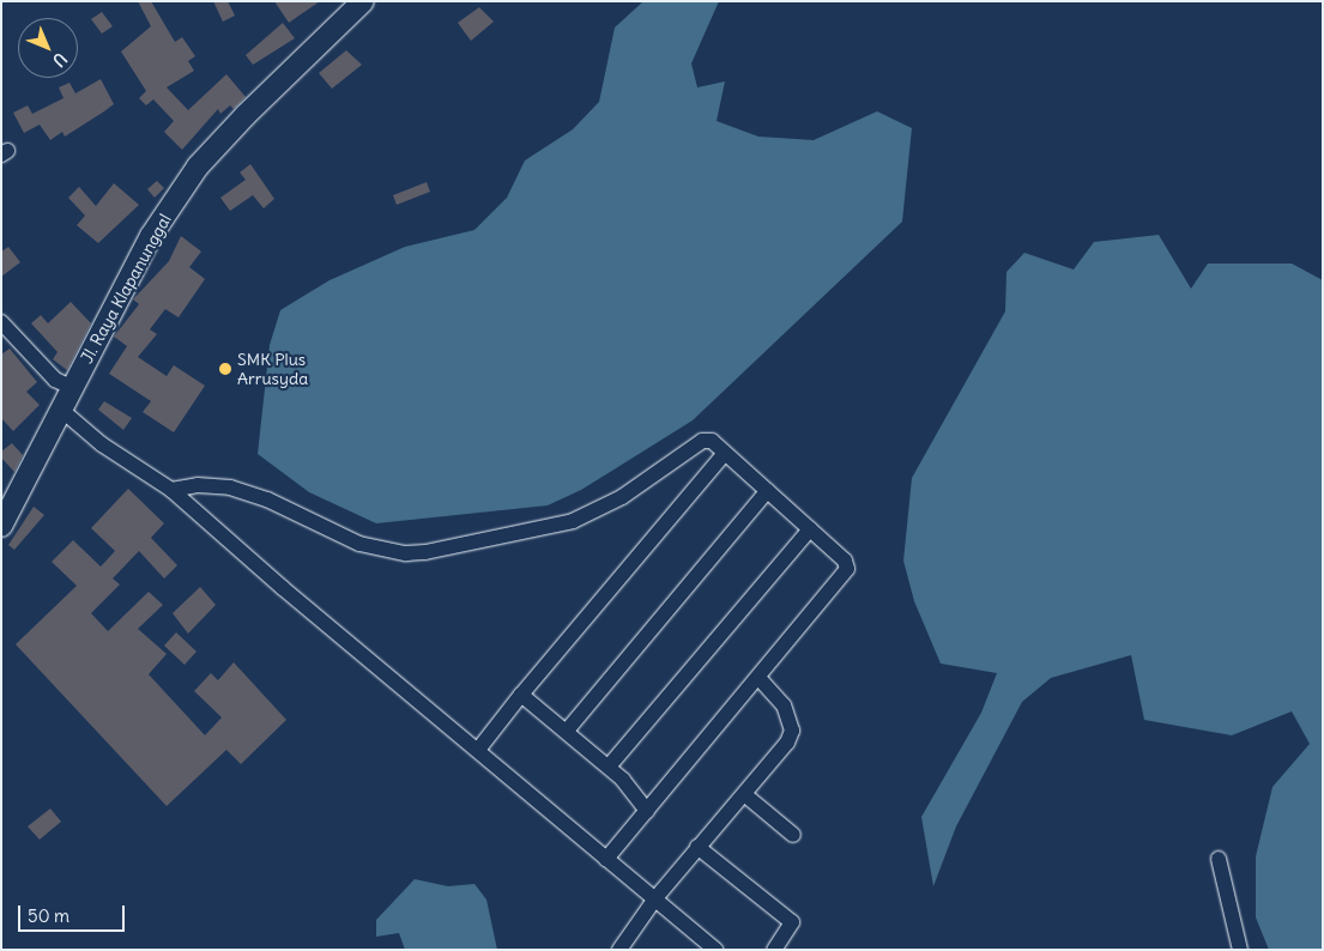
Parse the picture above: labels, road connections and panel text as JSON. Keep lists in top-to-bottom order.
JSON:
{
  "streets": {
    "street": ["Jl. Raya Klapanunggal"]
  },
  "places": ["SMK Plus Arrusyda"],
  "scale_bar": "50 m",
  "north": "bottom right"
}
